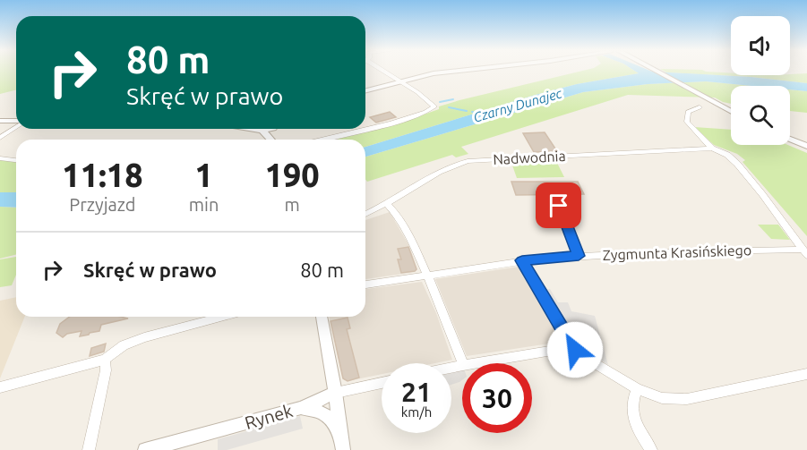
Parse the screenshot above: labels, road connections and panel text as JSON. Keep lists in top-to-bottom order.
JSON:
{
  "streets": {
    "street": ["Nadwodnia", "Zygmunta Krasińskiego", "Rynek"]
  },
  "water": ["Czarny Dunajec"],
  "page": {
    "turn": ["80 m", "Skręć w prawo"],
    "eta": [
      "11:18",
      "Przyjazd",
      "1",
      "min",
      "190",
      "m"
    ],
    "list": [
      {
        "name": "Skręć w prawo",
        "value": "80 m"
      }
    ],
    "speed": "21 km/h",
    "limit": "30"
  }
}
